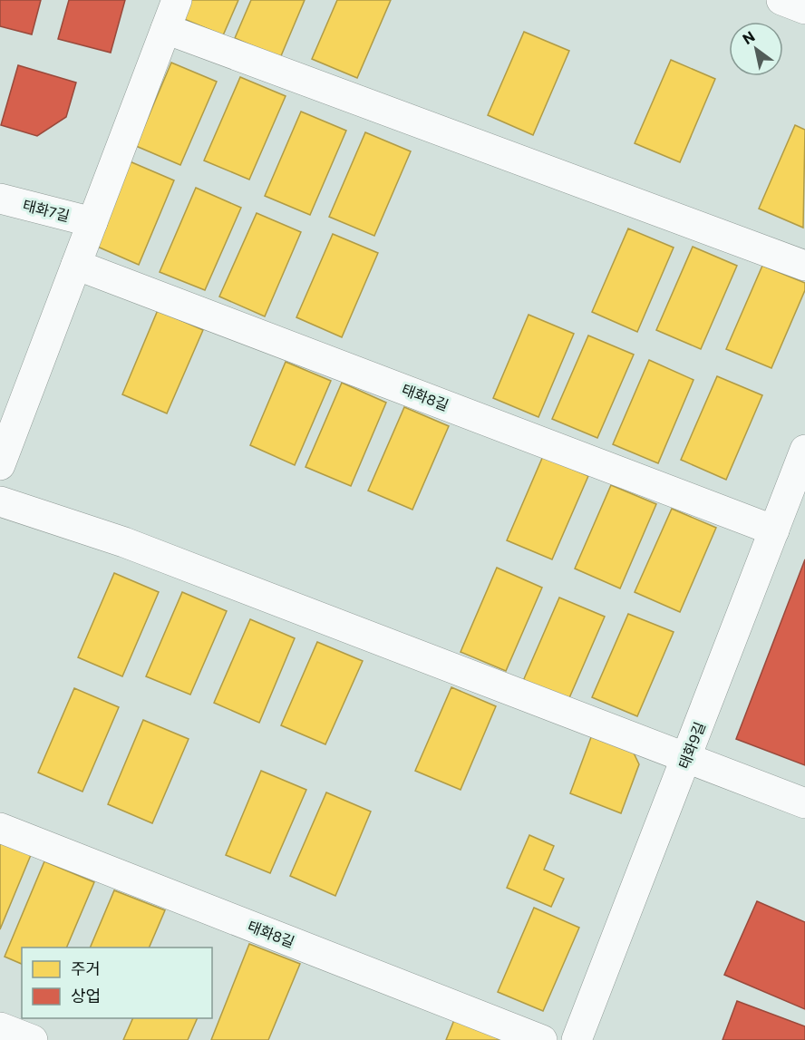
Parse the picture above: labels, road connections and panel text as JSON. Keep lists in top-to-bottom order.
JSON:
{
  "streets": {
    "street": ["태화7길", "태화8길", "태화9길"]
  },
  "crossings": [
    ["태화8길", "태화9길"]
  ],
  "legend": ["주거", "상업"],
  "north": "top left"
}
